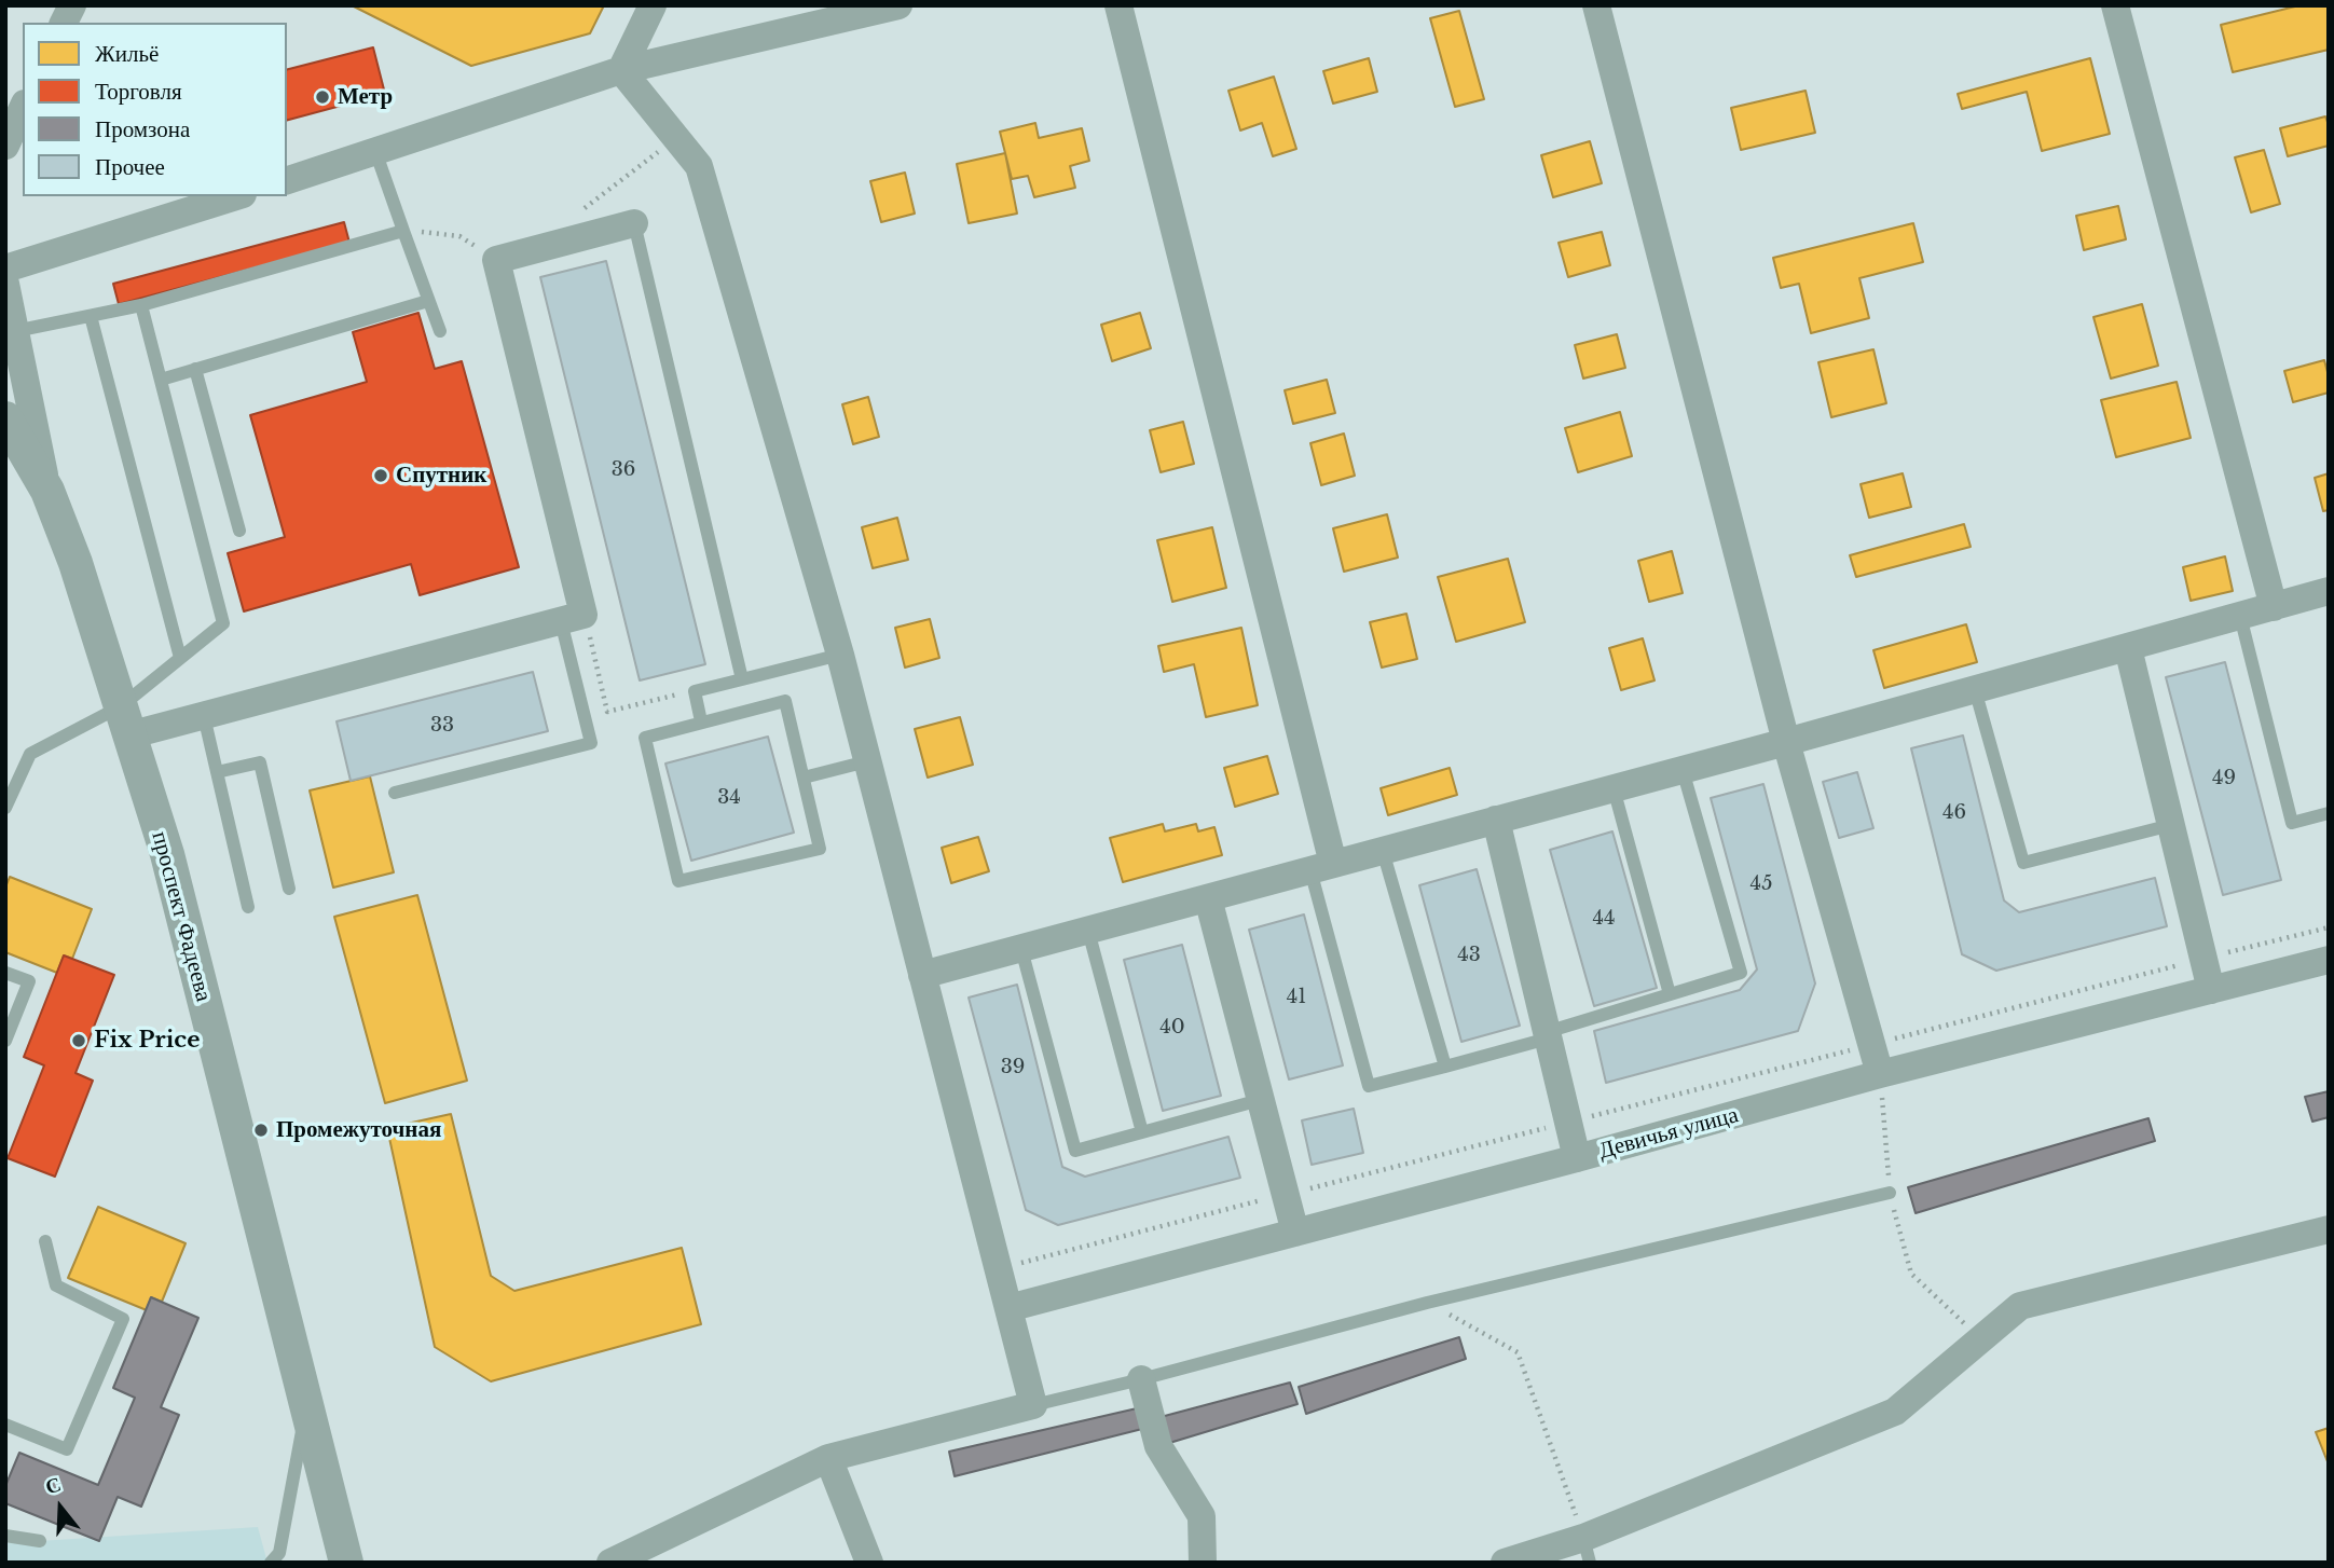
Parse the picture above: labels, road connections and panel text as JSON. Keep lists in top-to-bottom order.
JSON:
{
  "streets": {
    "street": ["проспект Фадеева", "Девичья улица"]
  },
  "places": [
    "Метр",
    "Спутник",
    "Fix Price",
    "Промежуточная"
  ],
  "house_numbers": [
    "36",
    "33",
    "49",
    "34",
    "46",
    "45",
    "44",
    "43",
    "41",
    "40",
    "39"
  ],
  "legend": [
    "Жильё",
    "Торговля",
    "Промзона",
    "Прочее"
  ],
  "north": "top"
}
